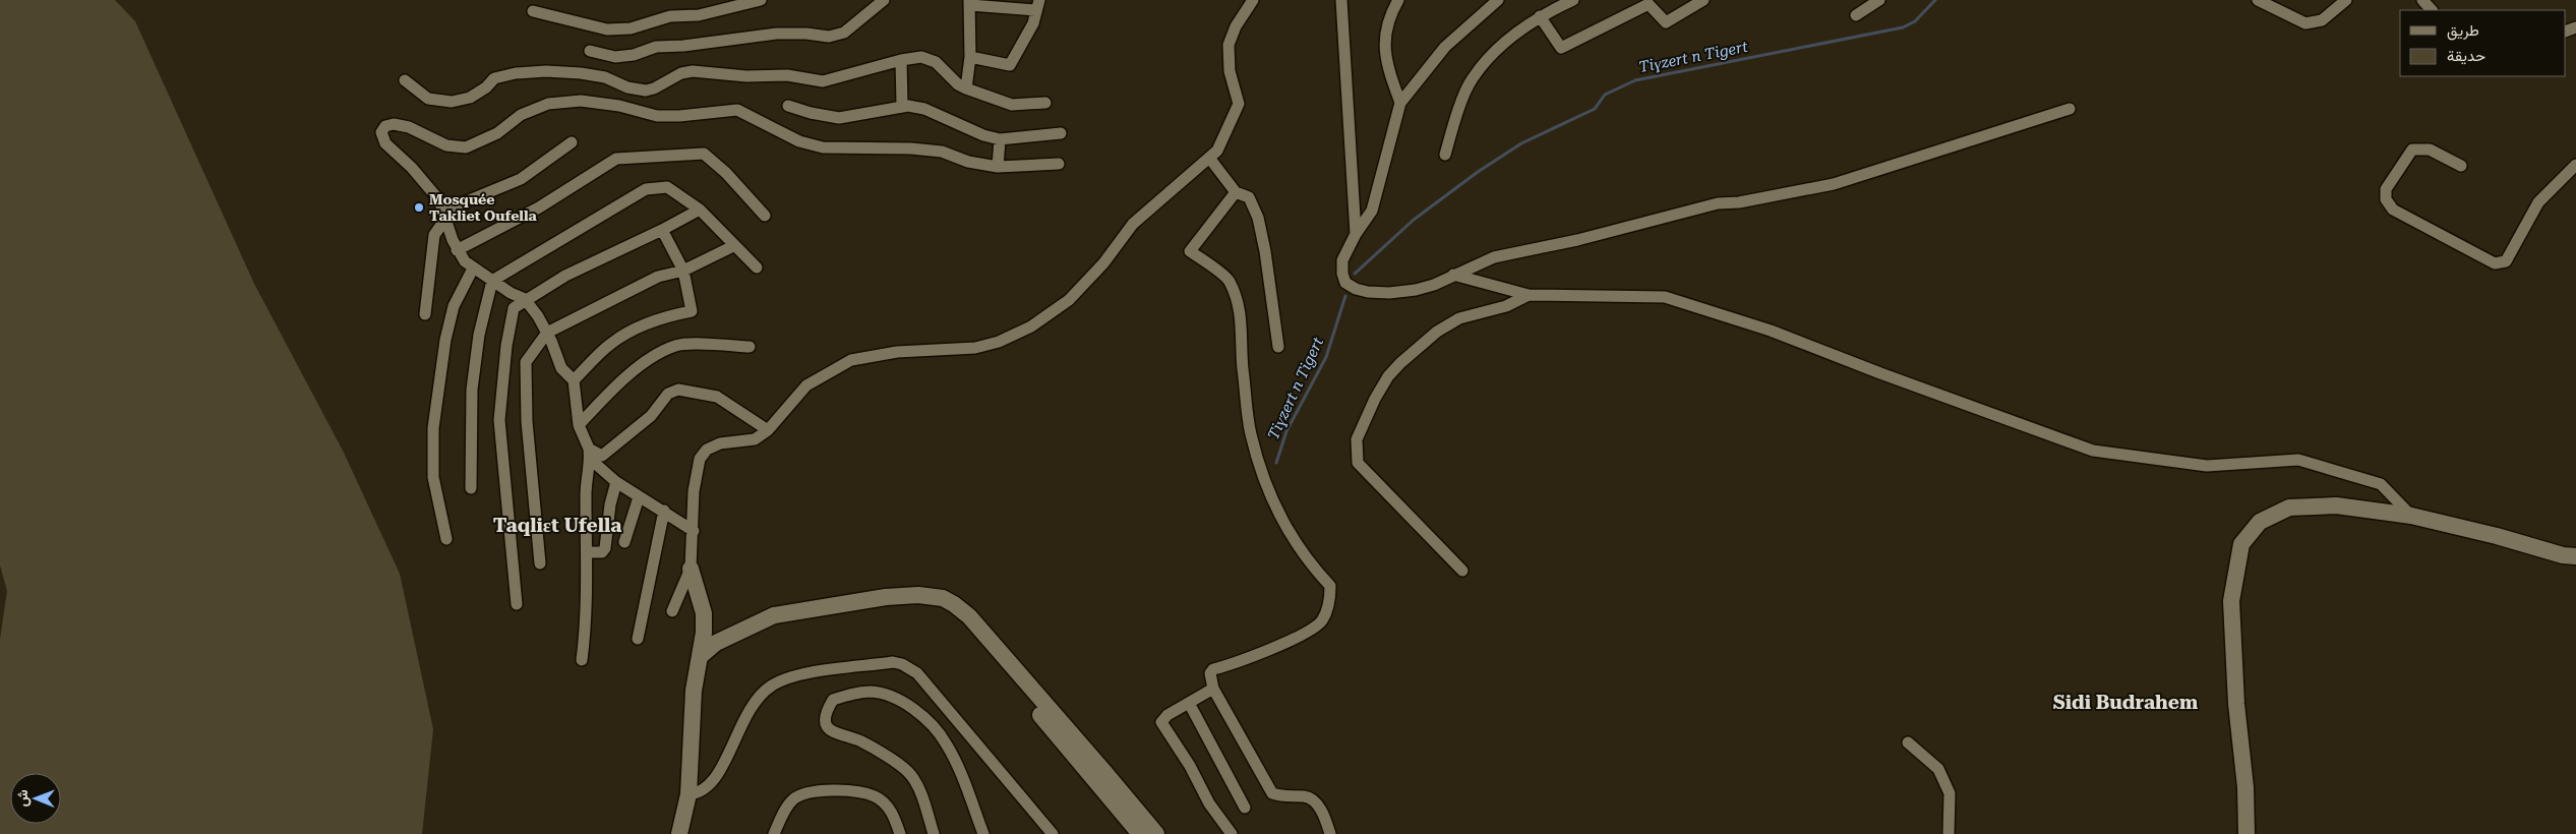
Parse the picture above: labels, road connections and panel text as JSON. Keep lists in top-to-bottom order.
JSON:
{
  "districts": ["Taqliɛt Ufella", "Sidi Budrahem"],
  "water": ["Tiɣzert n Tigert"],
  "places": ["Mosquée Takliet Oufella"],
  "legend": ["طريق", "حديقة"],
  "north": "left"
}
